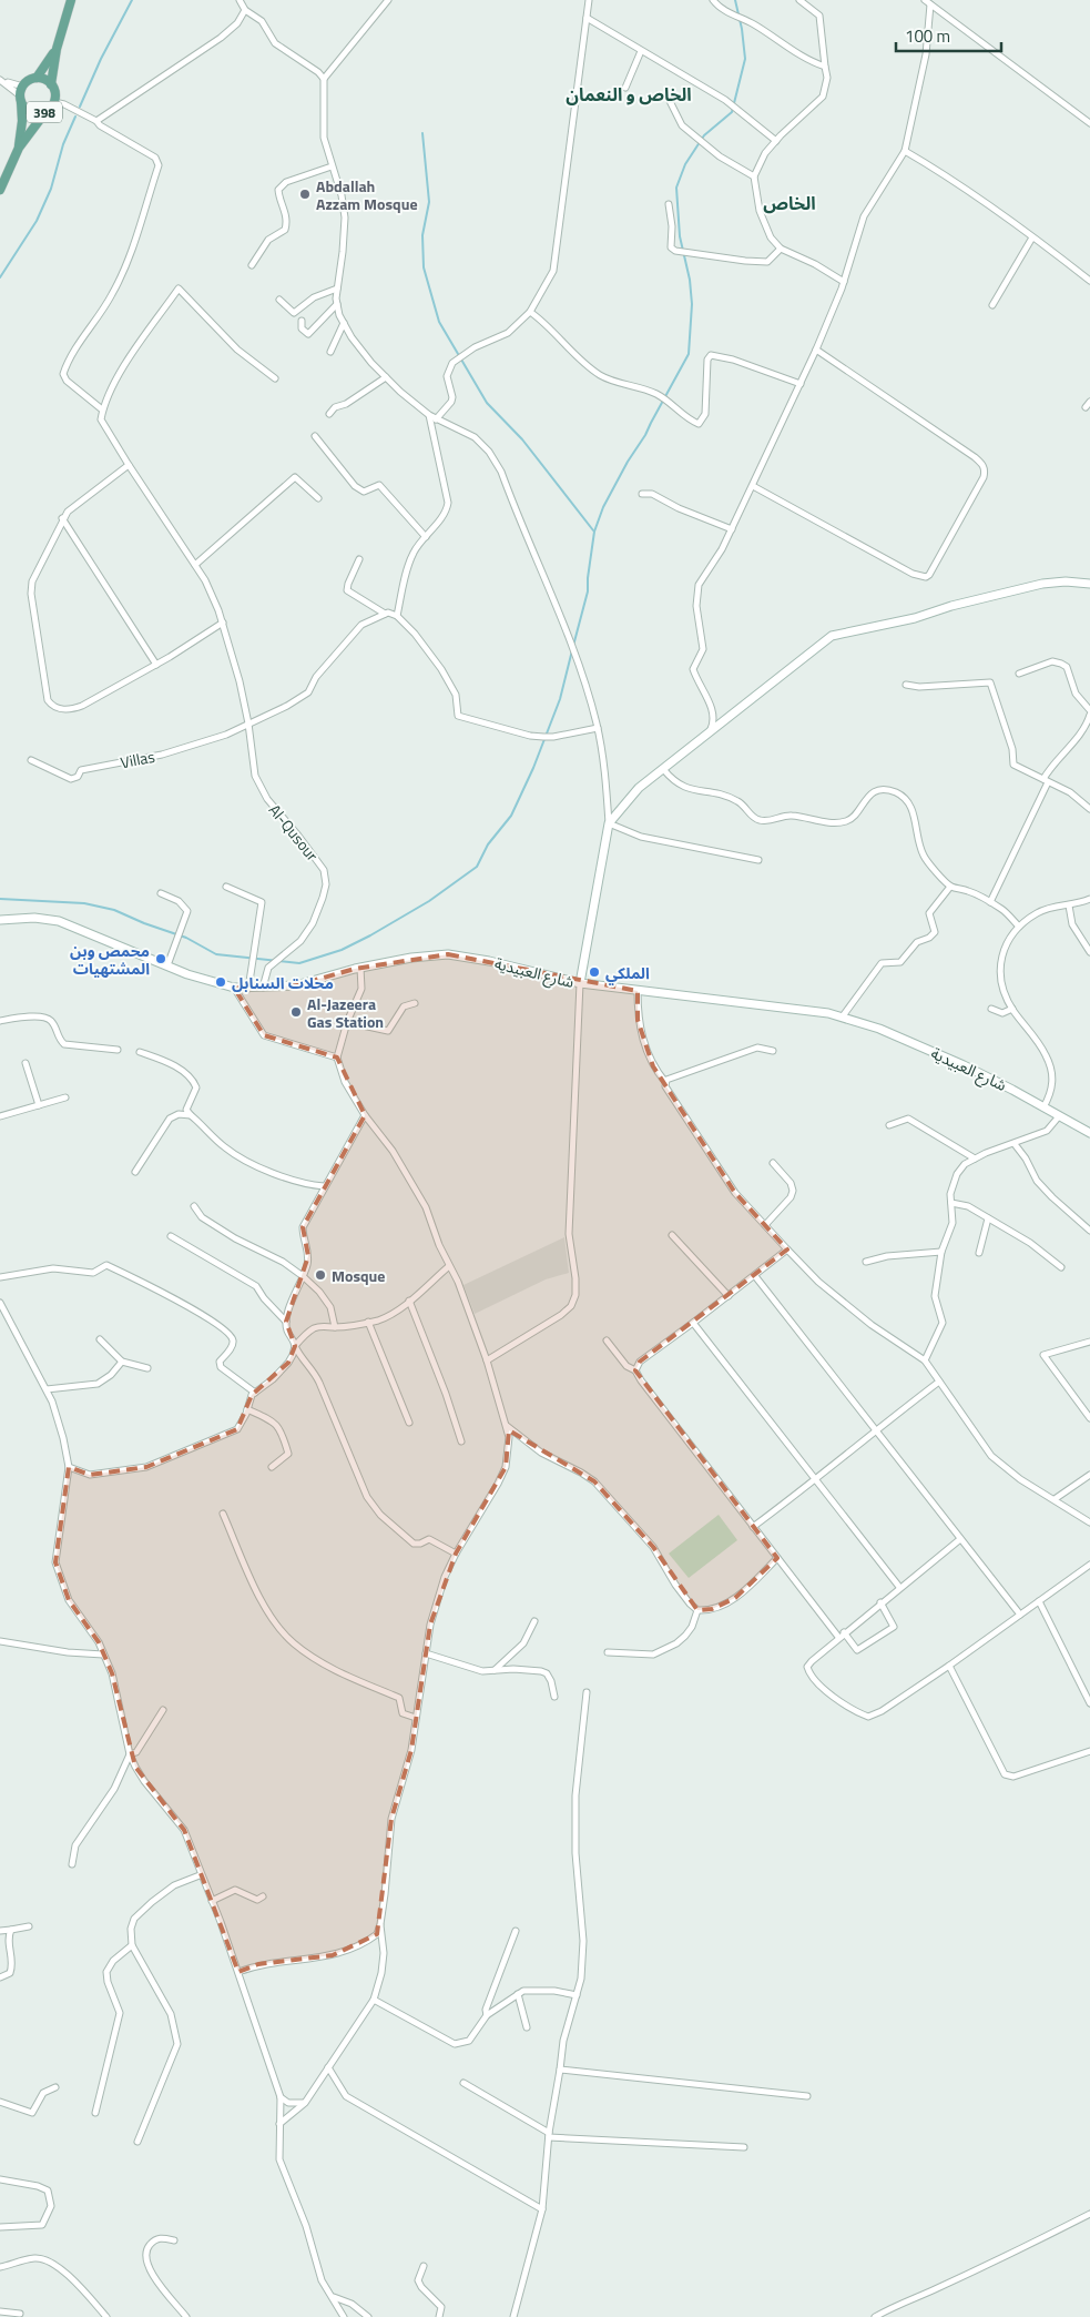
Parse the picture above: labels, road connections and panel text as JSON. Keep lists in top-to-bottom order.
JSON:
{
  "streets": {
    "main road": ["398", "شارع العبيدية"],
    "street": ["Villas", "Al-Qusour"]
  },
  "crossings": [
    ["Villas", "Al-Qusour"],
    ["Al-Qusour", "شارع العبيدية"]
  ],
  "districts": ["الخاص و النعمان", "الخاص"],
  "places": [
    "Abdallah Azzam Mosque",
    "محمص وبن المشتهيات",
    "الملكي",
    "محلات السنابل",
    "Al-Jazeera Gas Station",
    "Mosque"
  ],
  "scale_bar": "100 m"
}
